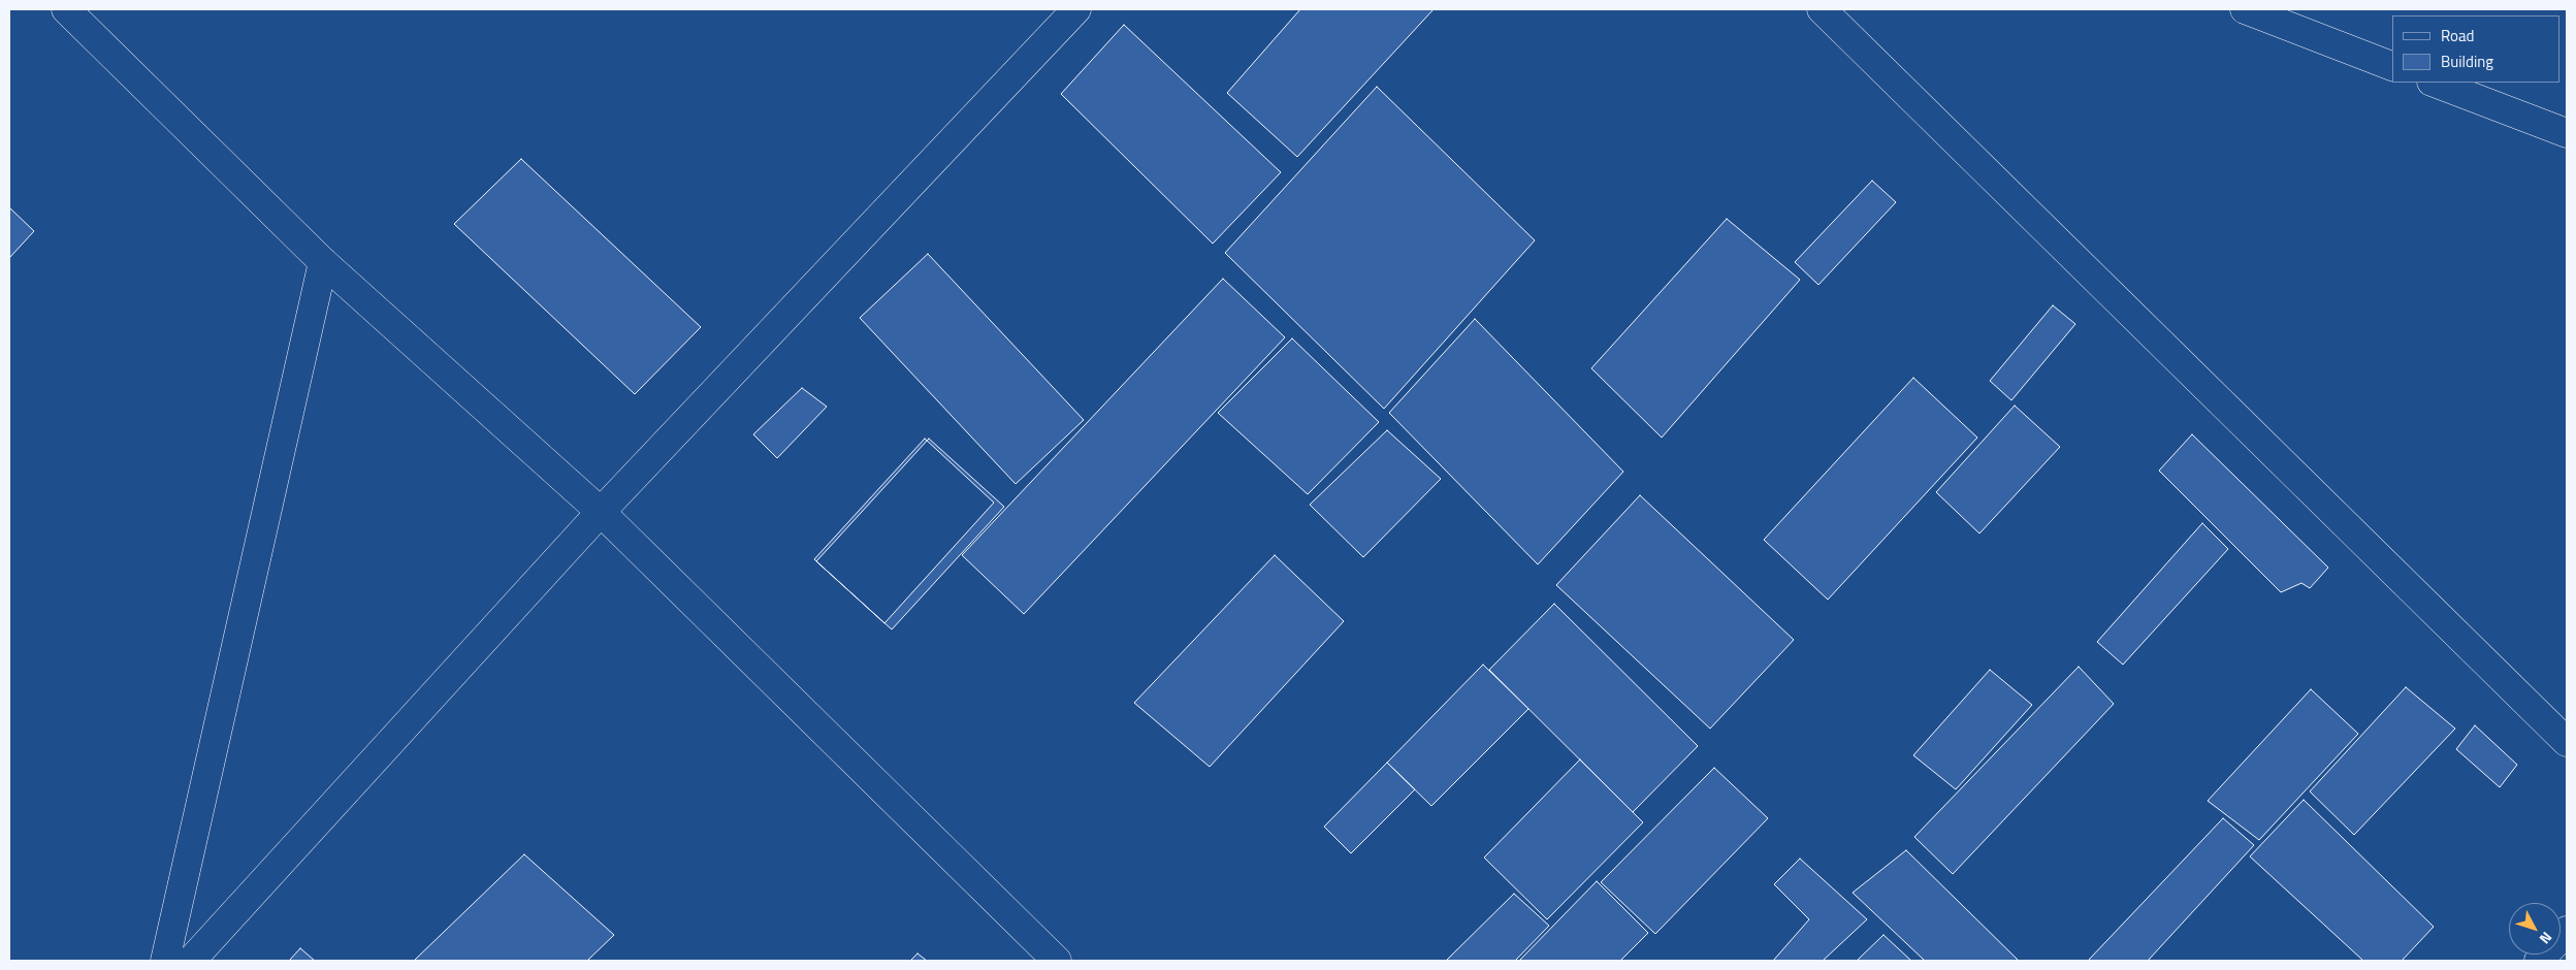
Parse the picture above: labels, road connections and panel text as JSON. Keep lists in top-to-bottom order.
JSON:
{
  "legend": ["Road", "Building"],
  "north": "bottom right"
}
